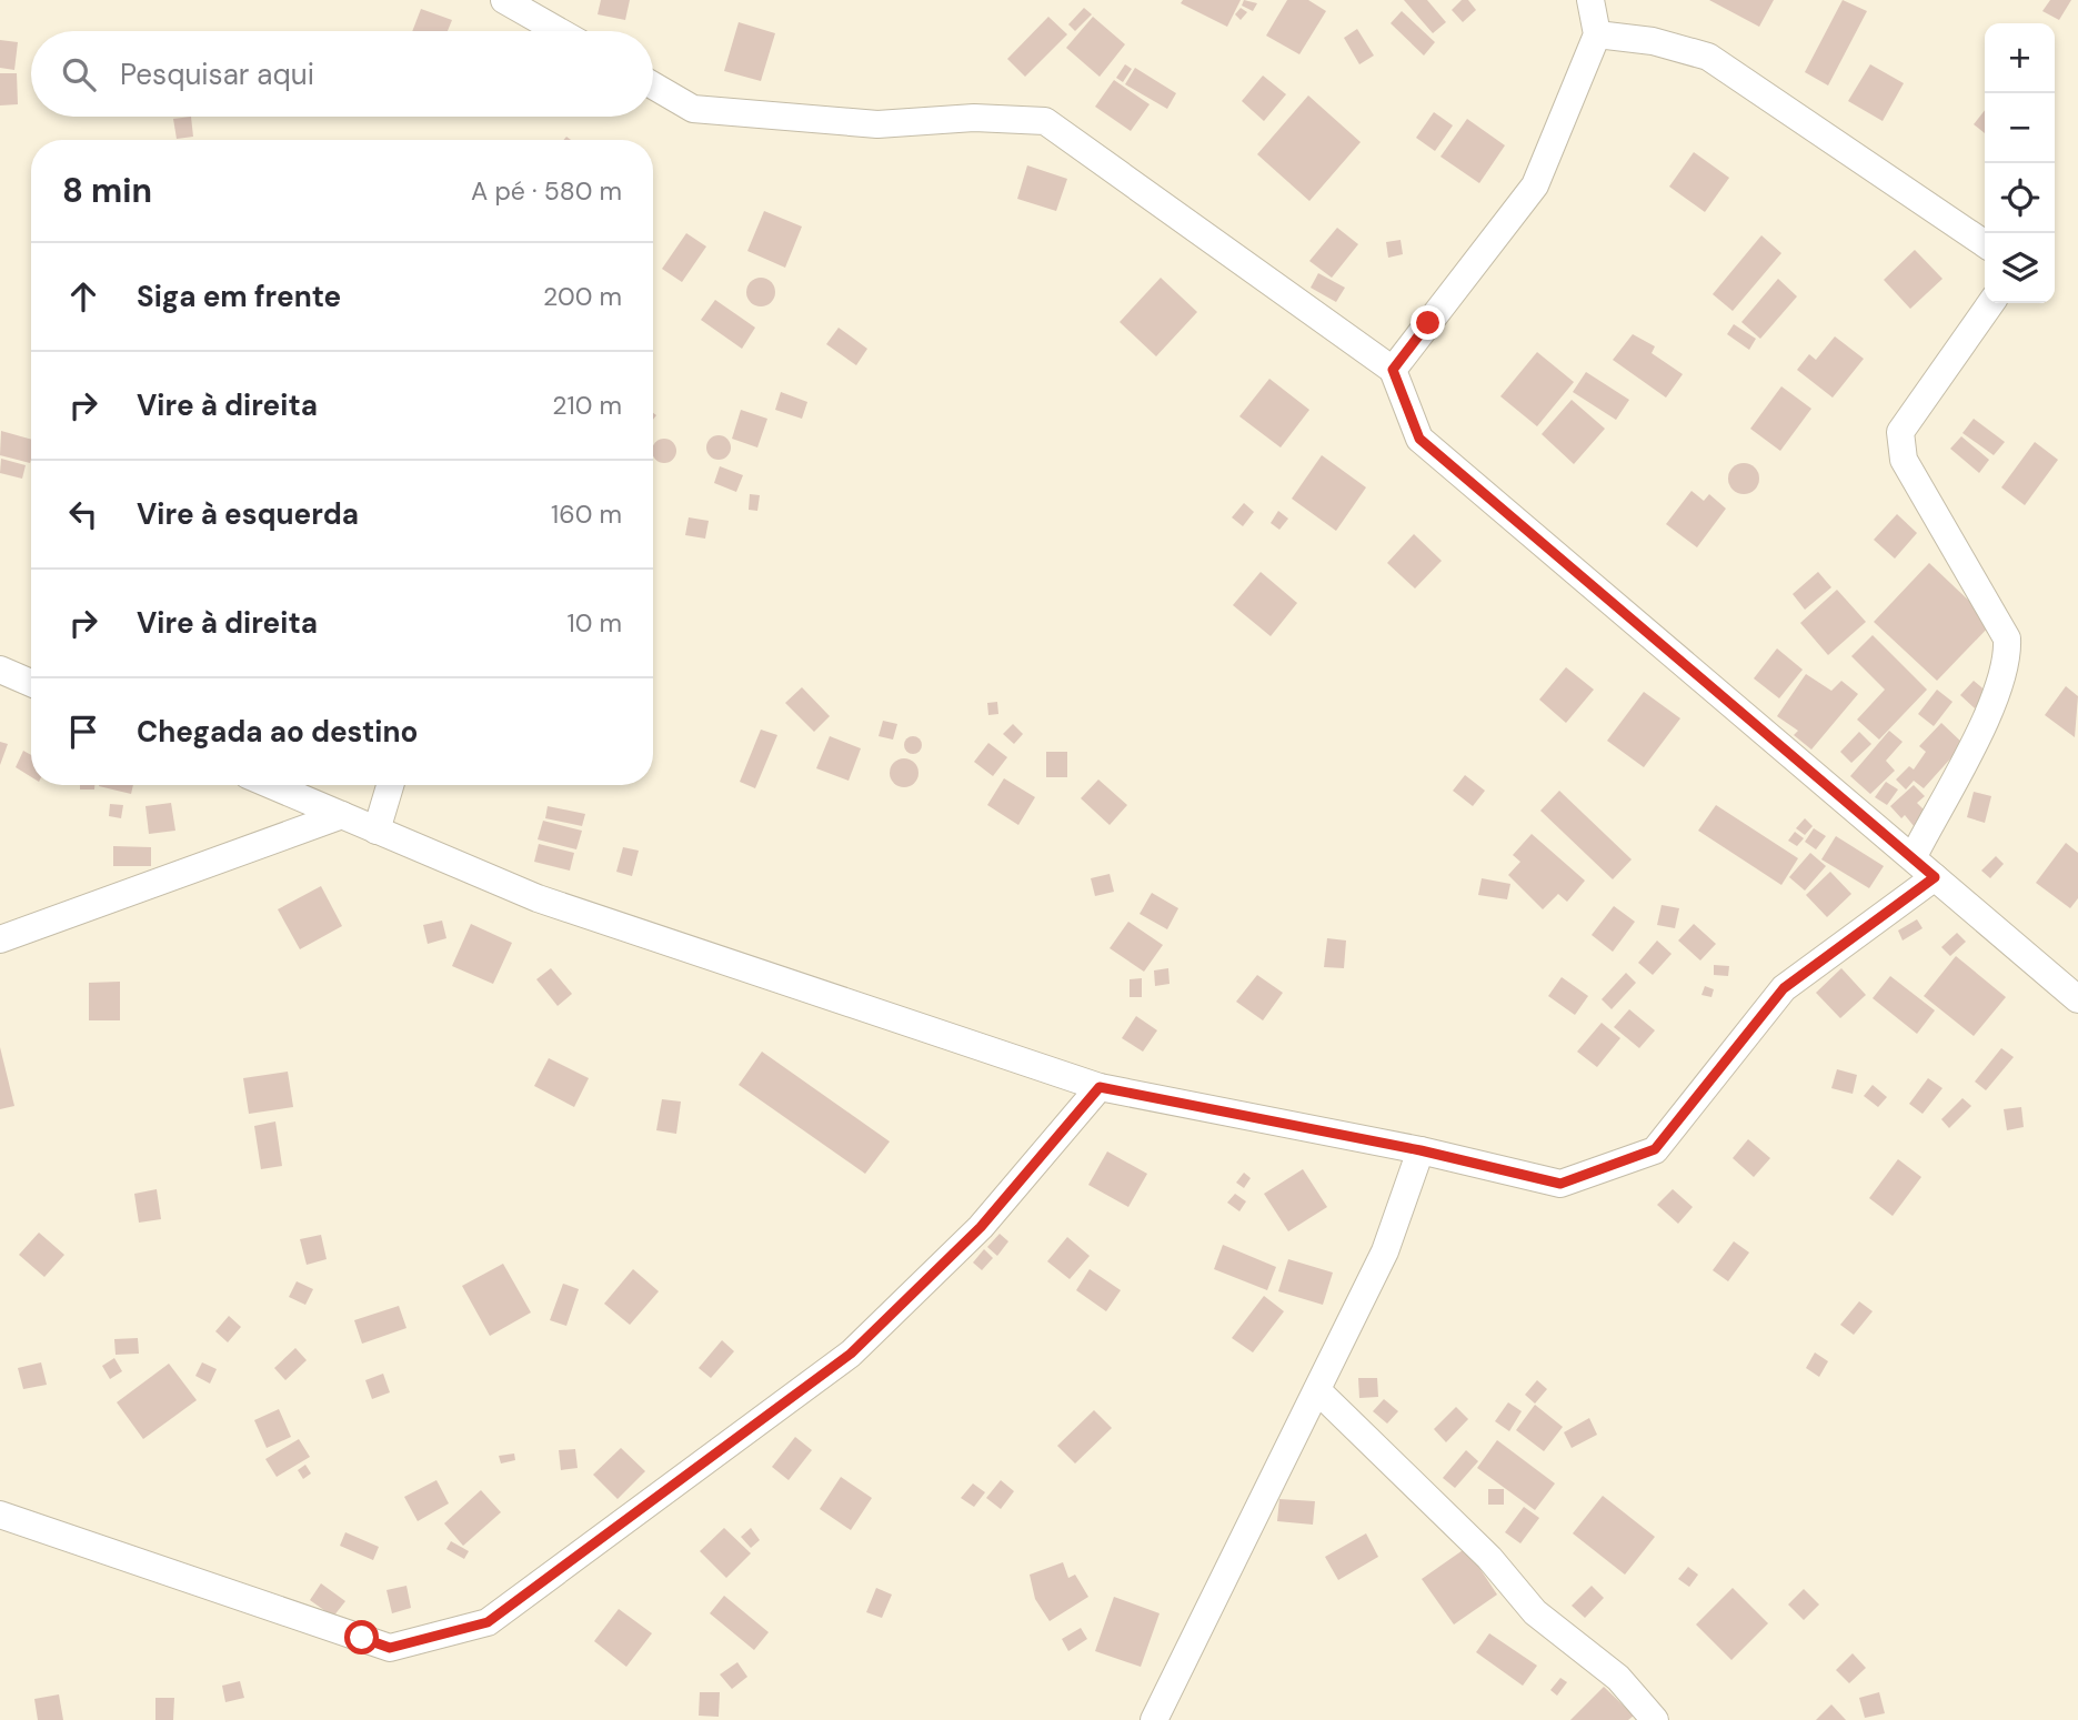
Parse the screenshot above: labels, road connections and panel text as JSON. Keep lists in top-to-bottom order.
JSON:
{
  "page": {
    "map_buttons": ["+", "−"],
    "search": "Pesquisar aqui",
    "heading": ["8 min", "A pé · 580 m"],
    "list": [
      ["Siga em frente", "200 m"],
      ["Vire à direita", "210 m"],
      ["Vire à esquerda", "160 m"],
      ["Vire à direita", "10 m"],
      "Chegada ao destino"
    ]
  }
}
